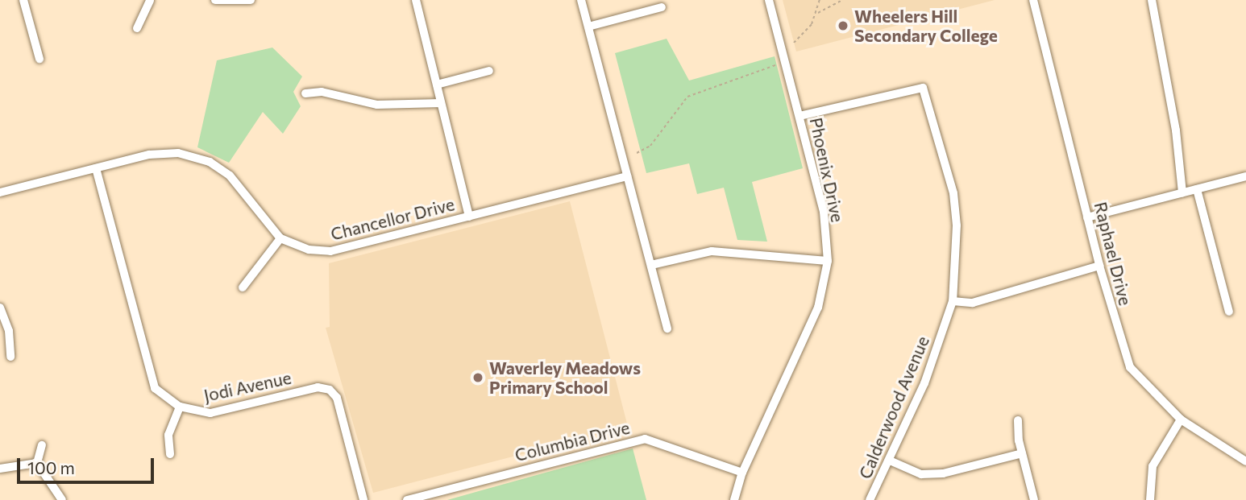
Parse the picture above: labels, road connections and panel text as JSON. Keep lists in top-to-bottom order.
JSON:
{
  "streets": {
    "street": [
      "Phoenix Drive",
      "Chancellor Drive",
      "Raphael Drive",
      "Jodi Avenue",
      "Calderwood Avenue",
      "Columbia Drive"
    ]
  },
  "crossings": [
    ["Phoenix Drive", "Calderwood Avenue"],
    ["Phoenix Drive", "Columbia Drive"],
    ["Chancellor Drive", "Jodi Avenue"]
  ],
  "places": ["Wheelers Hill Secondary College", "Waverley Meadows Primary School"],
  "scale_bar": "100 m"
}
